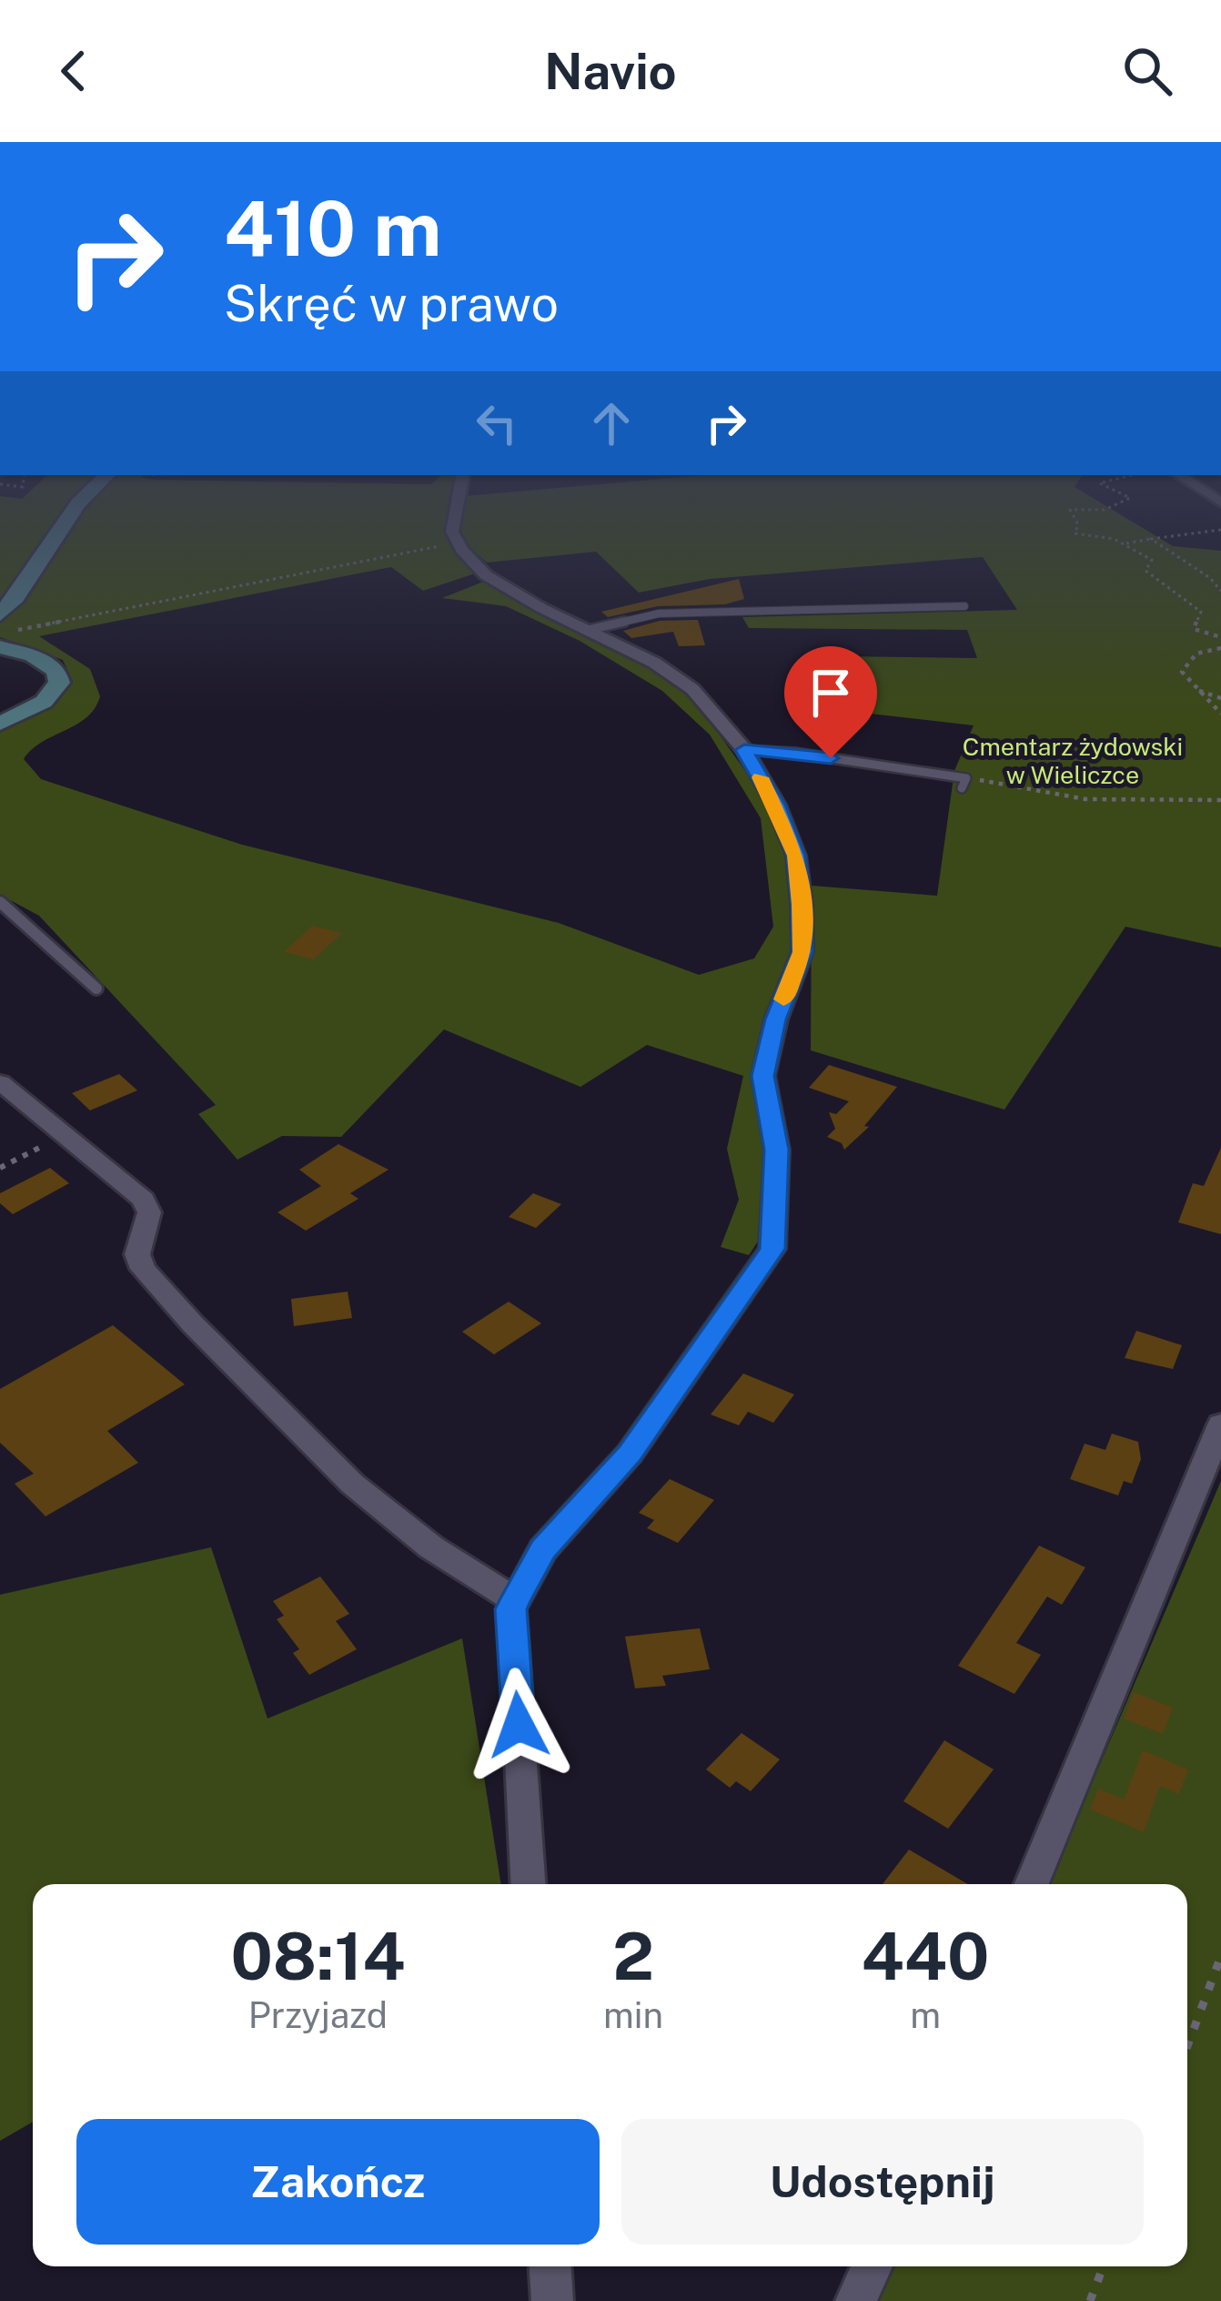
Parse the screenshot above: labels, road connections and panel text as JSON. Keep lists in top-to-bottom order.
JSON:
{
  "parks": ["Cmentarz żydowski w Wieliczce"],
  "page": {
    "header": "Navio",
    "turn": ["410 m", "Skręć w prawo"],
    "eta": [
      "08:14",
      "Przyjazd",
      "2",
      "min",
      "440",
      "m"
    ],
    "buttons": ["Zakończ", "Udostępnij"]
  }
}
